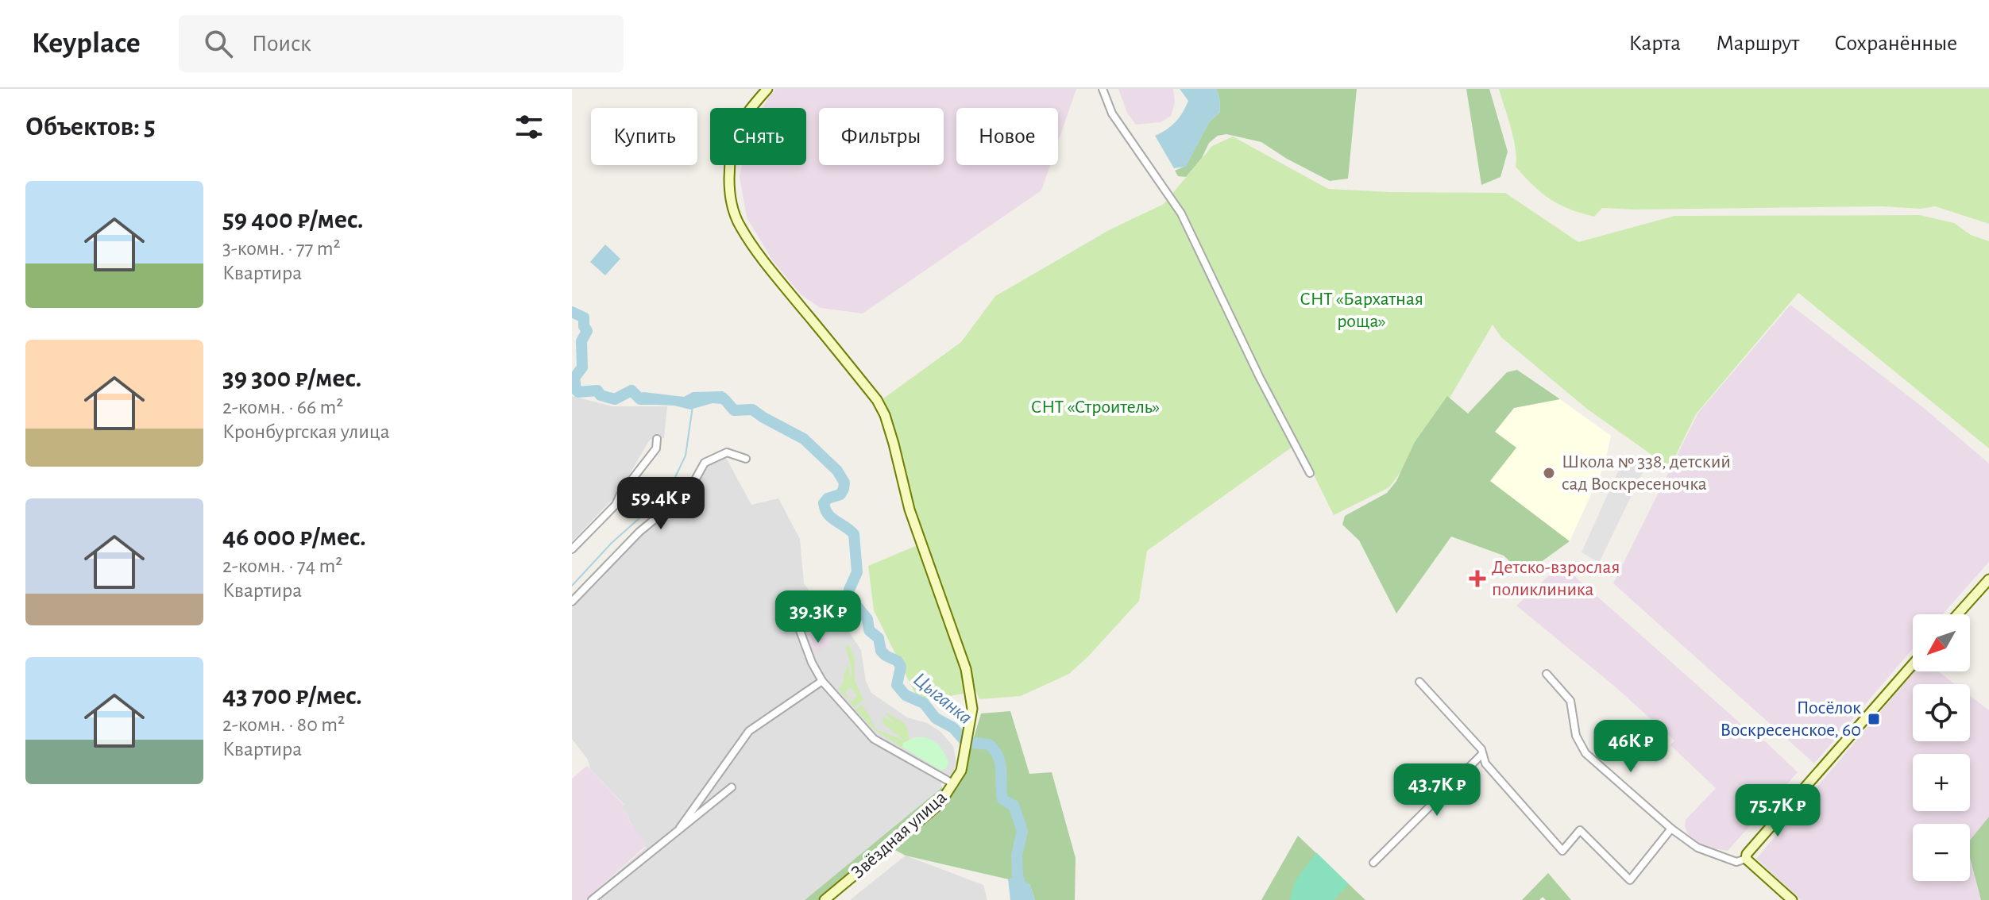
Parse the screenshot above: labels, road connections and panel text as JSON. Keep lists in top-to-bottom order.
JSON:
{
  "streets": {
    "street": ["Звёздная улица"]
  },
  "water": ["Цыганка"],
  "parks": ["СНТ «Бархатная роща»", "СНТ «Строитель»"],
  "places": {
    "other": ["Школа № 338, детский сад Воскресеночка"],
    "health": ["Детско-взрослая поликлиника"],
    "transit": ["Посёлок Воскресенское, 60"]
  },
  "north": "bottom left",
  "page": {
    "header": "Keyplace",
    "search": "Поиск",
    "nav": ["Карта", "Маршрут", "Сохранённые"],
    "heading": "Объектов: 5",
    "chip": [
      "Купить",
      "Снять",
      "Фильтры",
      "Новое"
    ],
    "list": [
      {
        "name": "59 400 ₽/мес.",
        "note": "3-комн. · 77 m² · Квартира"
      },
      {
        "name": "39 300 ₽/мес.",
        "note": "2-комн. · 66 m² · Кронбургская улица"
      },
      {
        "name": "46 000 ₽/мес.",
        "note": "2-комн. · 74 m² · Квартира"
      },
      {
        "name": "43 700 ₽/мес.",
        "note": "2-комн. · 80 m² · Квартира"
      }
    ],
    "price": [
      "59.4K ₽",
      "39.3K ₽",
      "46K ₽",
      "43.7K ₽",
      "75.7K ₽"
    ],
    "map_buttons": ["+", "−"]
  }
}
